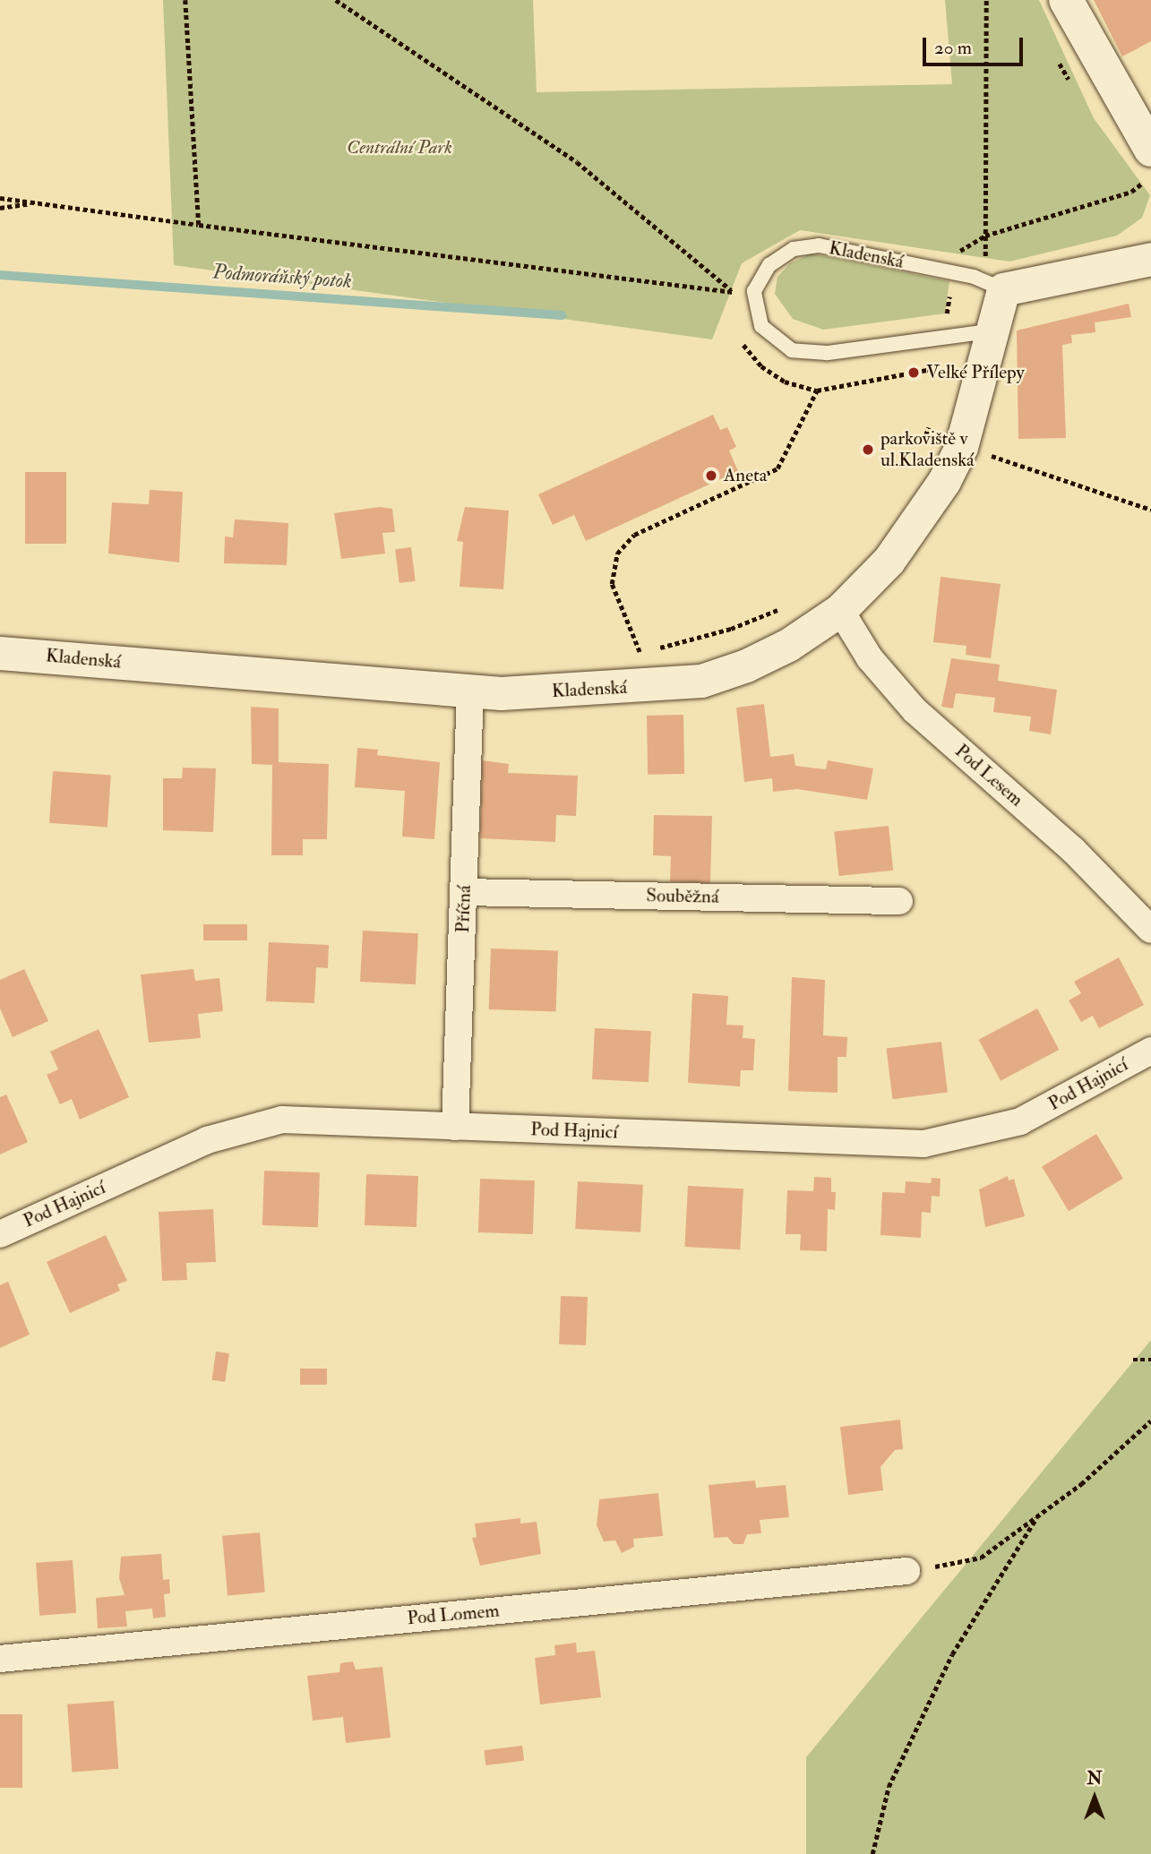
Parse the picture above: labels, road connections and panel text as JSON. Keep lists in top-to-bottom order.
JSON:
{
  "streets": {
    "street": [
      "Kladenská",
      "Pod Lesem",
      "Souběžná",
      "Příčná",
      "Pod Hajnicí",
      "Pod Lomem"
    ]
  },
  "crossings": [
    ["Kladenská", "Pod Lesem"],
    ["Kladenská", "Příčná"],
    ["Souběžná", "Příčná"],
    ["Příčná", "Pod Hajnicí"]
  ],
  "water": ["Podmoráňský potok"],
  "parks": ["Centrální Park"],
  "places": ["Velké Přílepy", "parkoviště v ul.Kladenská", "Aneta"],
  "scale_bar": "20 m",
  "north": "top"
}
